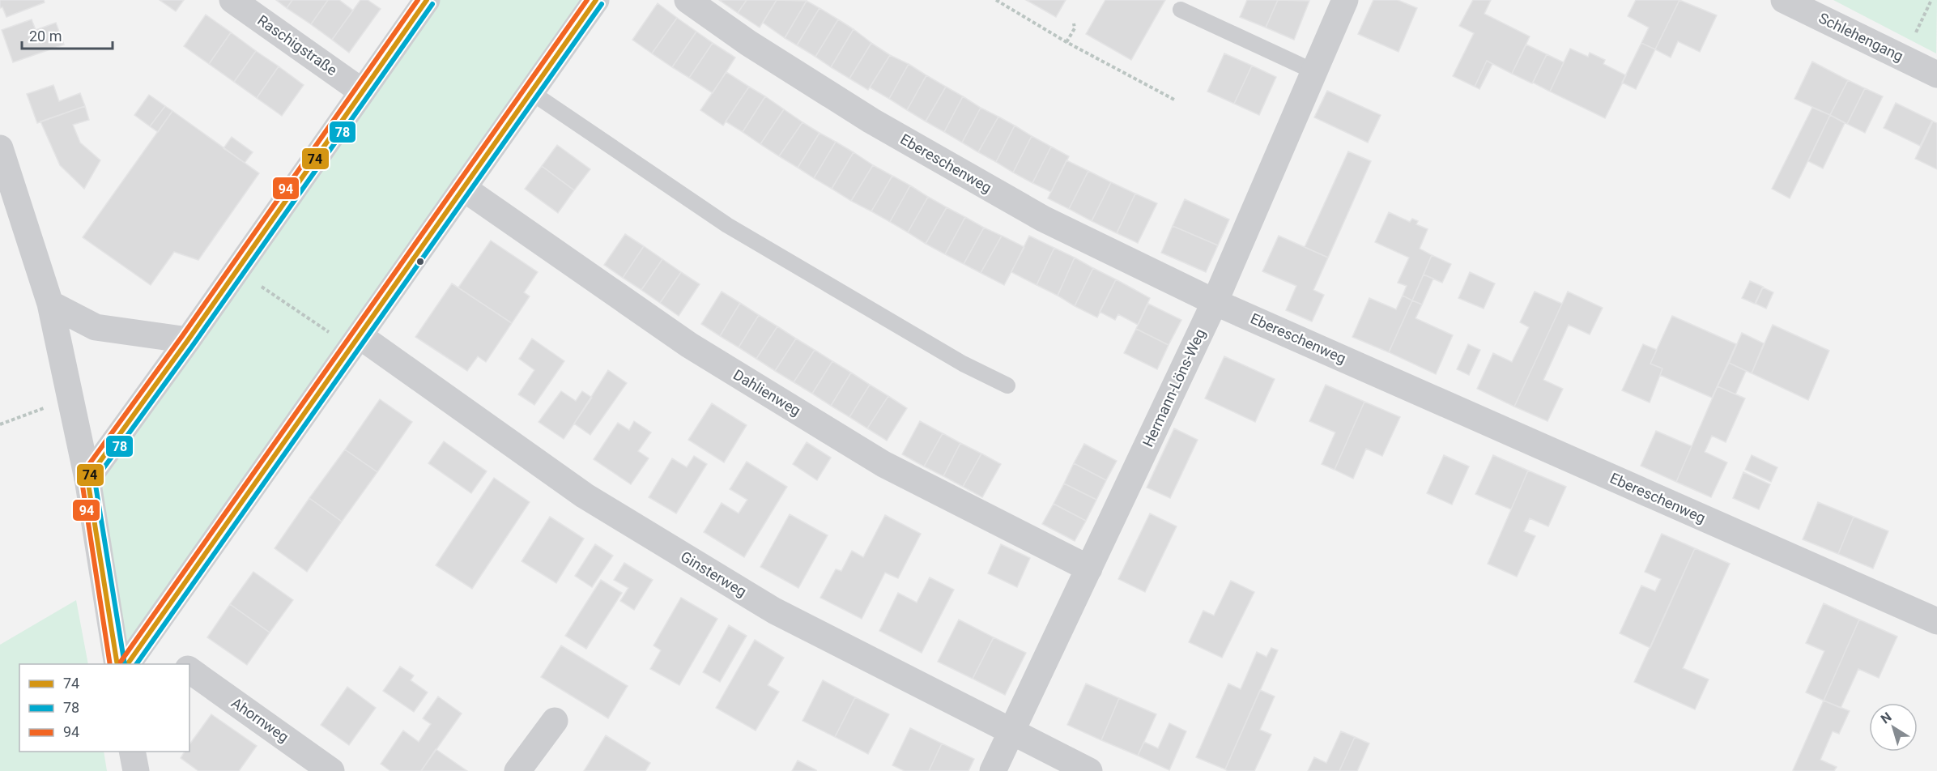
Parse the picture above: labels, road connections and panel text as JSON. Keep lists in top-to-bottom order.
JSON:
{
  "streets": {
    "street": [
      "Schlehengang",
      "Raschigstraße",
      "Ebereschenweg",
      "Hermann-Löns-Weg",
      "Dahlienweg",
      "Ginsterweg",
      "Ahornweg"
    ]
  },
  "crossings": [
    ["Ebereschenweg", "Hermann-Löns-Weg"],
    ["Hermann-Löns-Weg", "Dahlienweg"],
    ["Hermann-Löns-Weg", "Ginsterweg"]
  ],
  "lines": ["transit line 74", "transit line 94", "transit line 78"],
  "legend": ["74", "78", "94"],
  "scale_bar": "20 m",
  "north": "top left"
}
